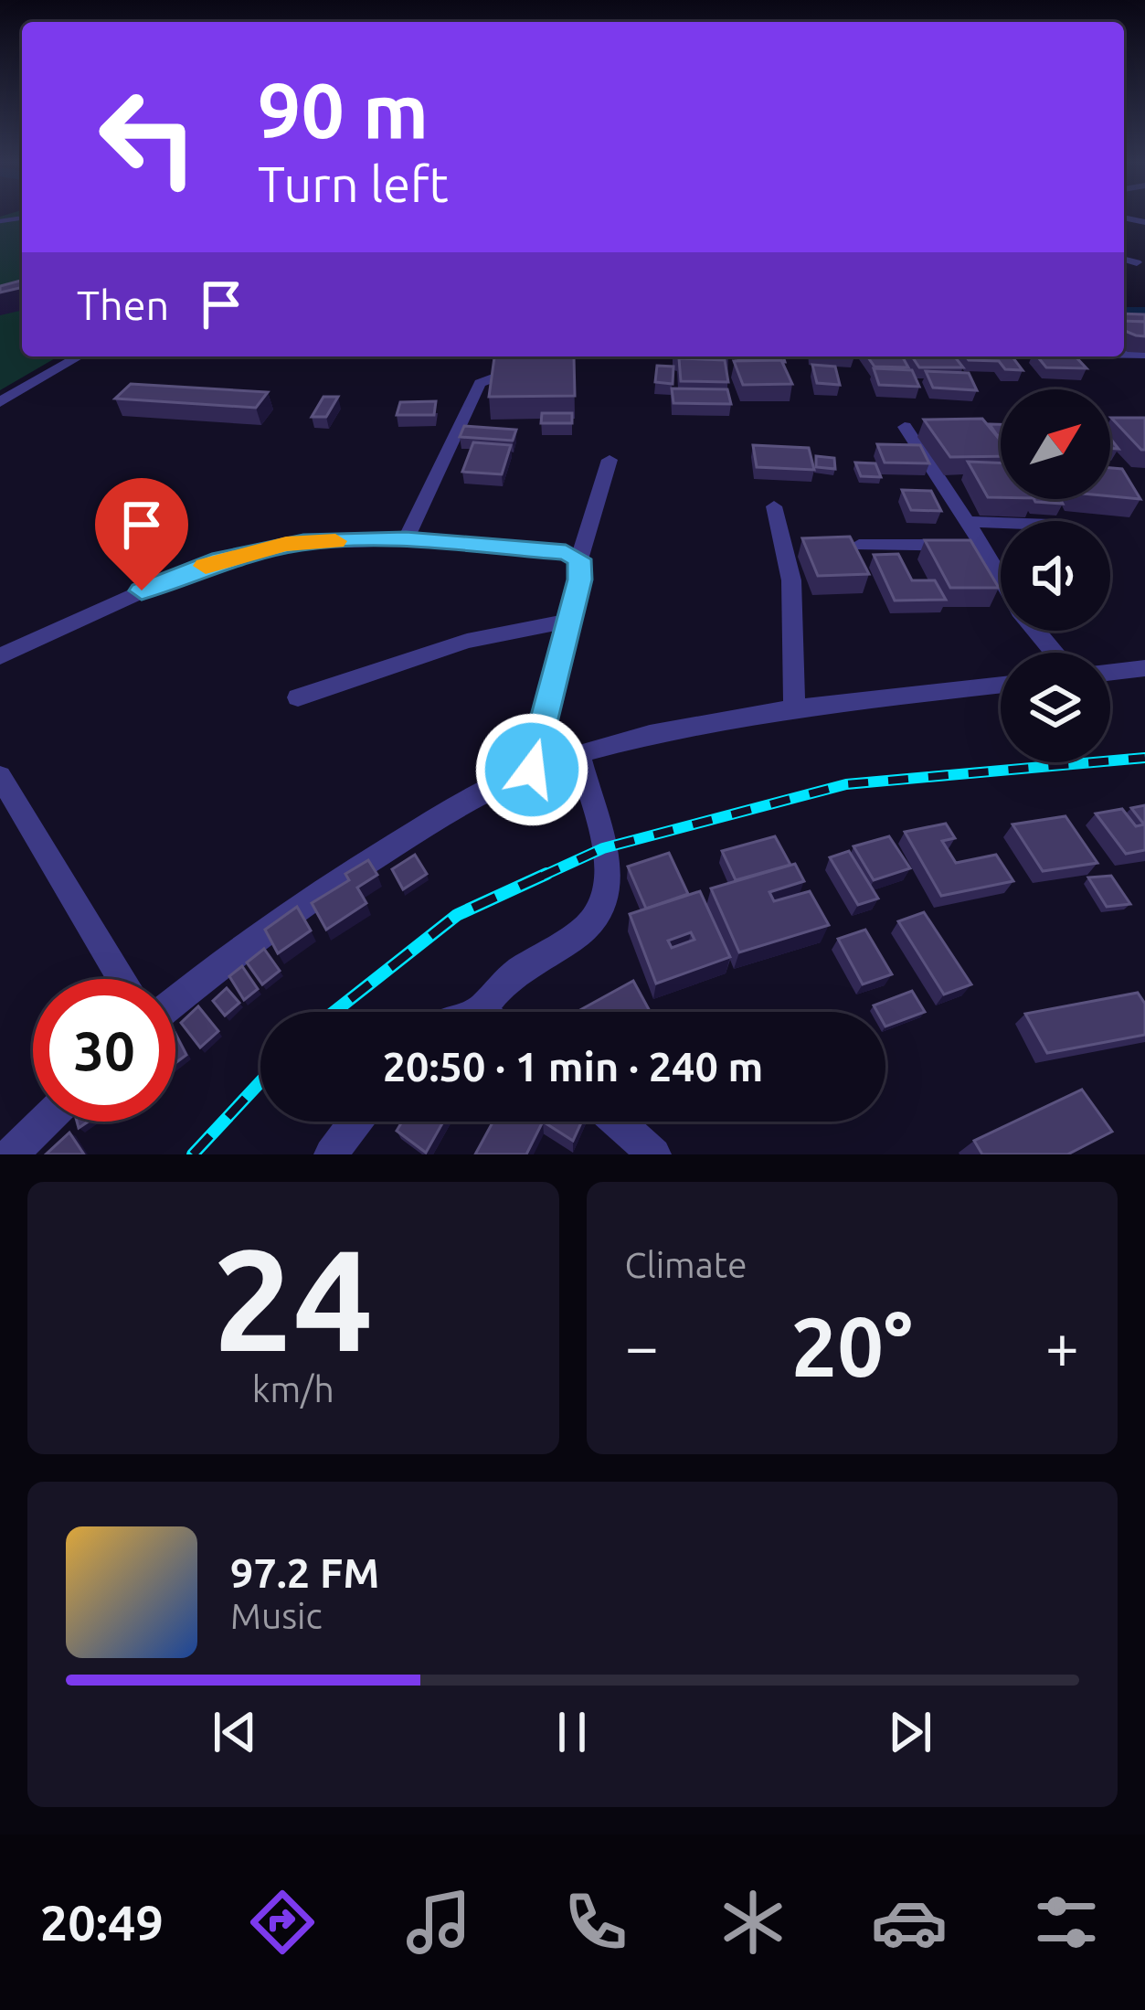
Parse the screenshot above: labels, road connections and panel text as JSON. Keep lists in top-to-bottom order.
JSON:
{
  "north": "top right",
  "page": {
    "turn": ["90 m", "Turn left"],
    "then": "Then",
    "limit": "30",
    "trip": "20:50 · 1 min · 240 m",
    "tile": [
      ["24", "km/h"],
      "Climate"
    ],
    "heat": ["−", "20°", "+"],
    "song": ["97.2 FM", "Music"],
    "tabs": "20:49"
  }
}
